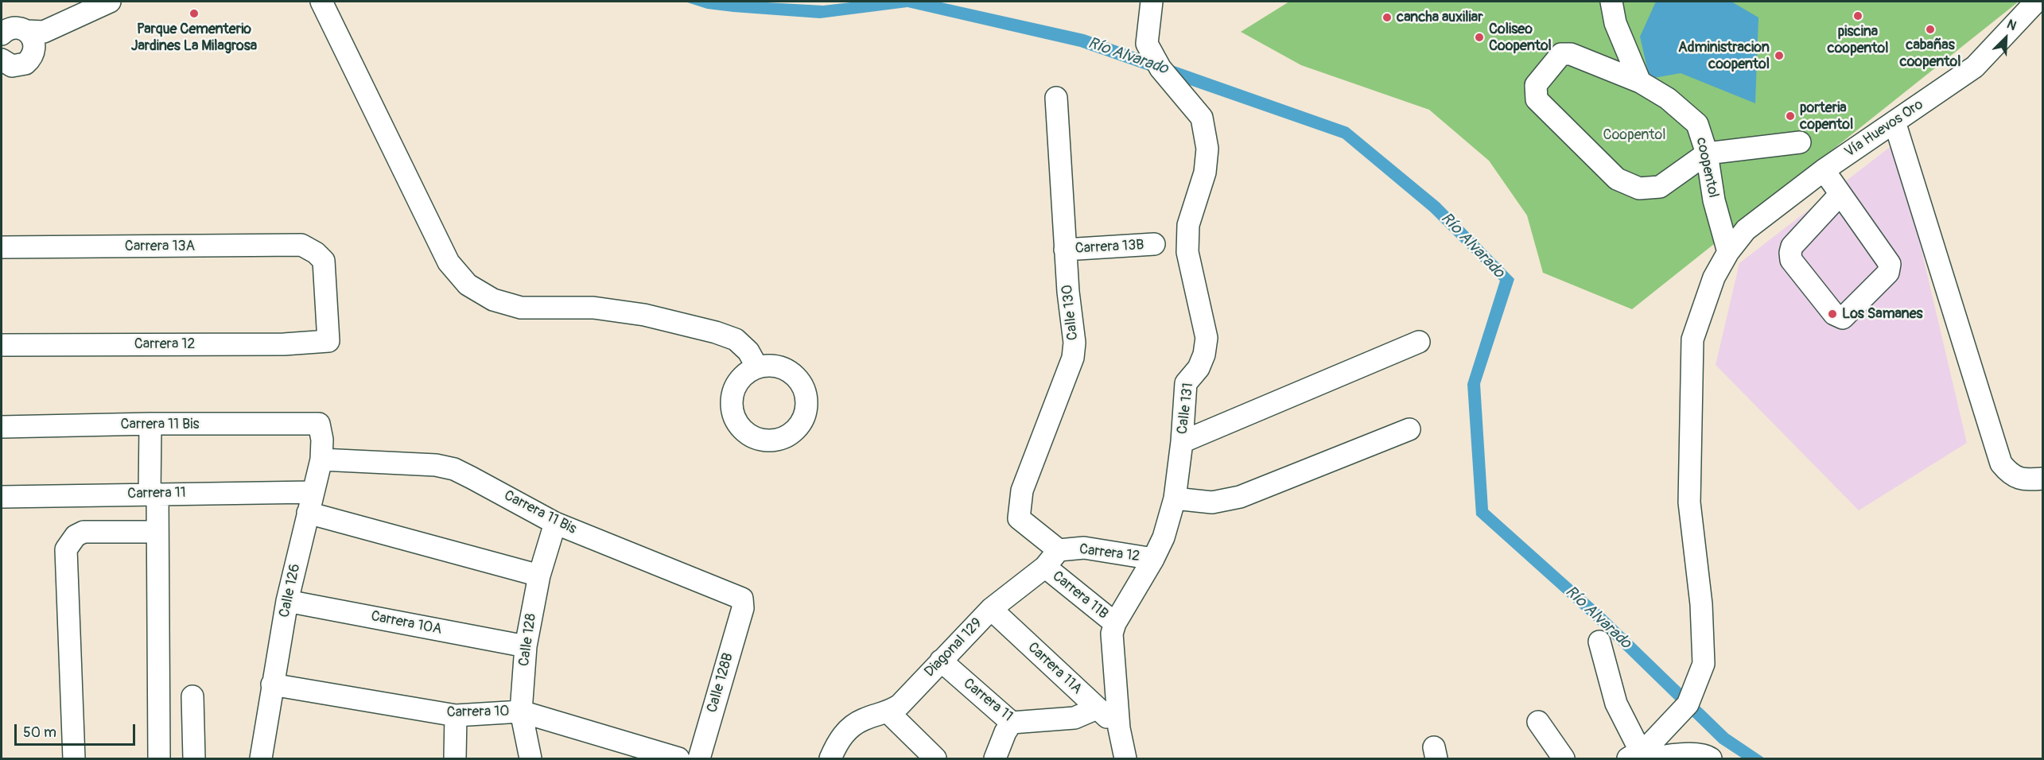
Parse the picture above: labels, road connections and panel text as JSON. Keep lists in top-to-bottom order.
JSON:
{
  "streets": {
    "street": [
      "Vía Huevos Oro",
      "coopentol",
      "Carrera 13A",
      "Carrera 13B",
      "Calle 130",
      "Carrera 12",
      "Calle 131",
      "Carrera 11 Bis",
      "Carrera 11",
      "Calle 126",
      "Carrera 11B",
      "Carrera 10A",
      "Calle 128",
      "Diagonal 129",
      "Carrera 11A",
      "Calle 128B",
      "Carrera 10"
    ]
  },
  "crossings": [
    ["Vía Huevos Oro", "coopentol"],
    ["Carrera 13A", "Carrera 12"],
    ["Carrera 13B", "Calle 130"],
    ["Calle 130", "Carrera 12"],
    ["Carrera 12", "Calle 131"],
    ["Carrera 12", "Diagonal 129"],
    ["Calle 131", "Carrera 11B"],
    ["Calle 131", "Carrera 11A"],
    ["Carrera 11 Bis", "Calle 126"],
    ["Carrera 11 Bis", "Calle 128"],
    ["Carrera 11 Bis", "Calle 128B"],
    ["Carrera 11", "Calle 126"],
    ["Carrera 11", "Diagonal 129"],
    ["Carrera 11", "Carrera 11A"],
    ["Calle 126", "Carrera 10A"],
    ["Calle 126", "Carrera 10"],
    ["Carrera 11B", "Diagonal 129"],
    ["Carrera 10A", "Calle 128"],
    ["Calle 128", "Carrera 10"],
    ["Diagonal 129", "Carrera 11A"]
  ],
  "water": ["Río Alvarado"],
  "parks": ["Coopentol"],
  "places": [
    "Parque Cementerio Jardines La Milagrosa",
    "piscina coopentol",
    "cancha auxiliar",
    "cabañas coopentol",
    "Coliseo Coopentol",
    "Administracion coopentol",
    "porteria copentol",
    "Los Samanes"
  ],
  "scale_bar": "50 m",
  "north": "top right"
}
